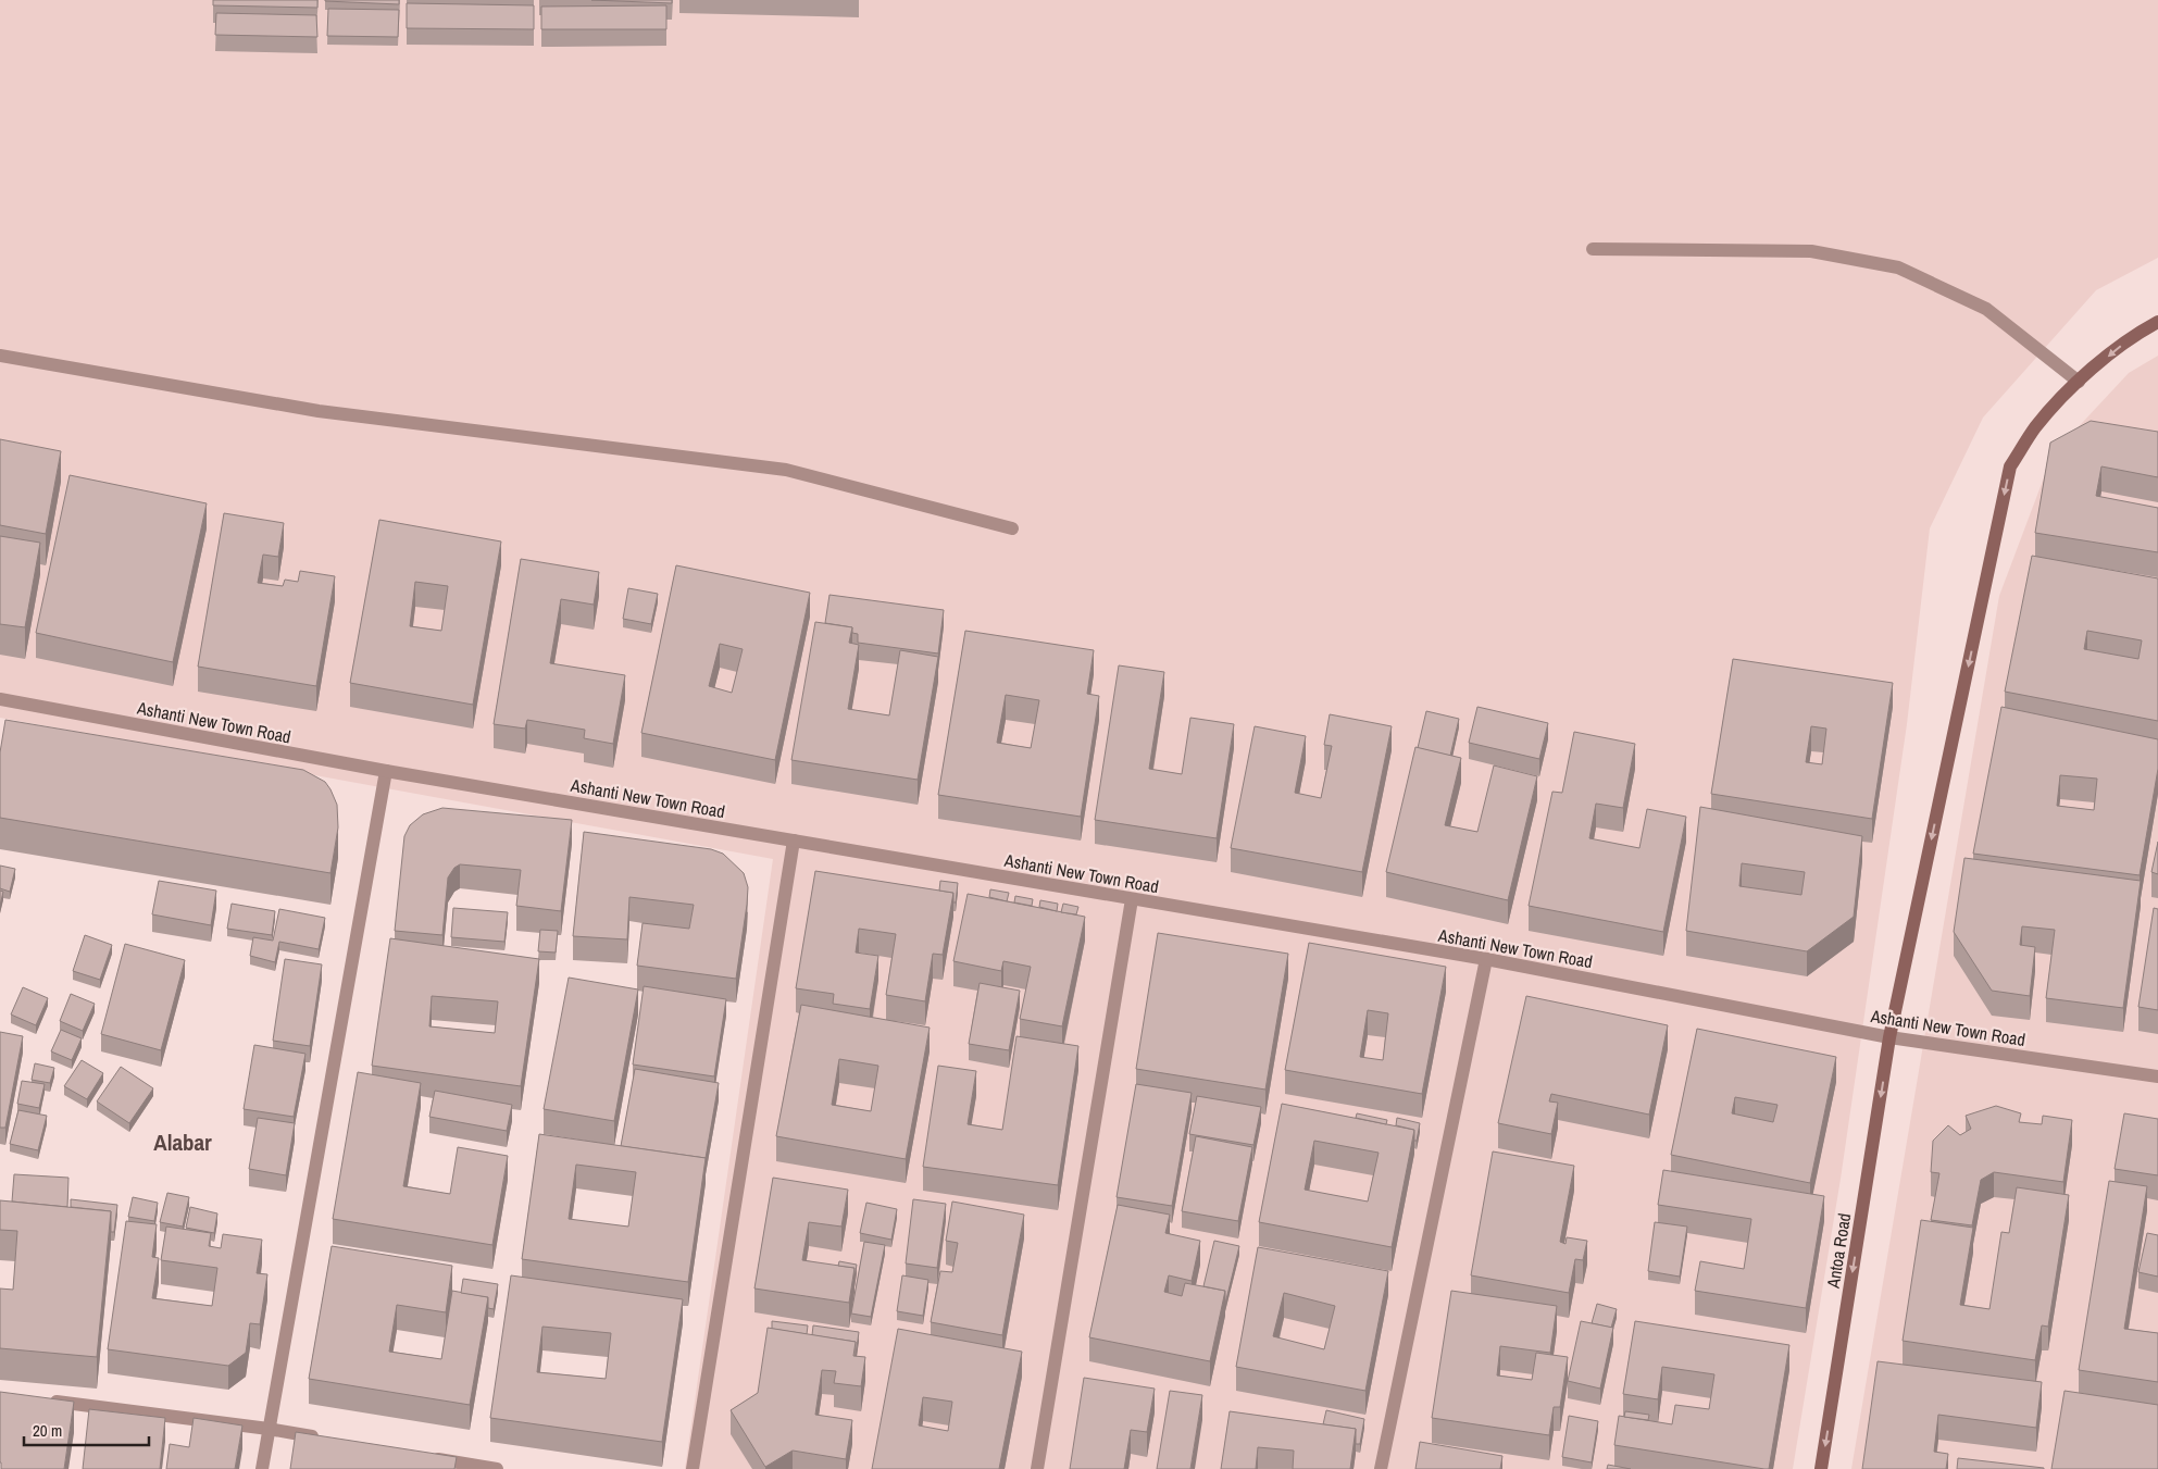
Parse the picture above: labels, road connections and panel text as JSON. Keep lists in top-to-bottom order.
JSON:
{
  "streets": {
    "main road": ["Antoa Road"],
    "street": ["Ashanti New Town Road"]
  },
  "crossings": [
    ["Ashanti New Town Road", "Antoa Road"]
  ],
  "one_way": ["Antoa Road"],
  "districts": ["Alabar"],
  "scale_bar": "20 m"
}
